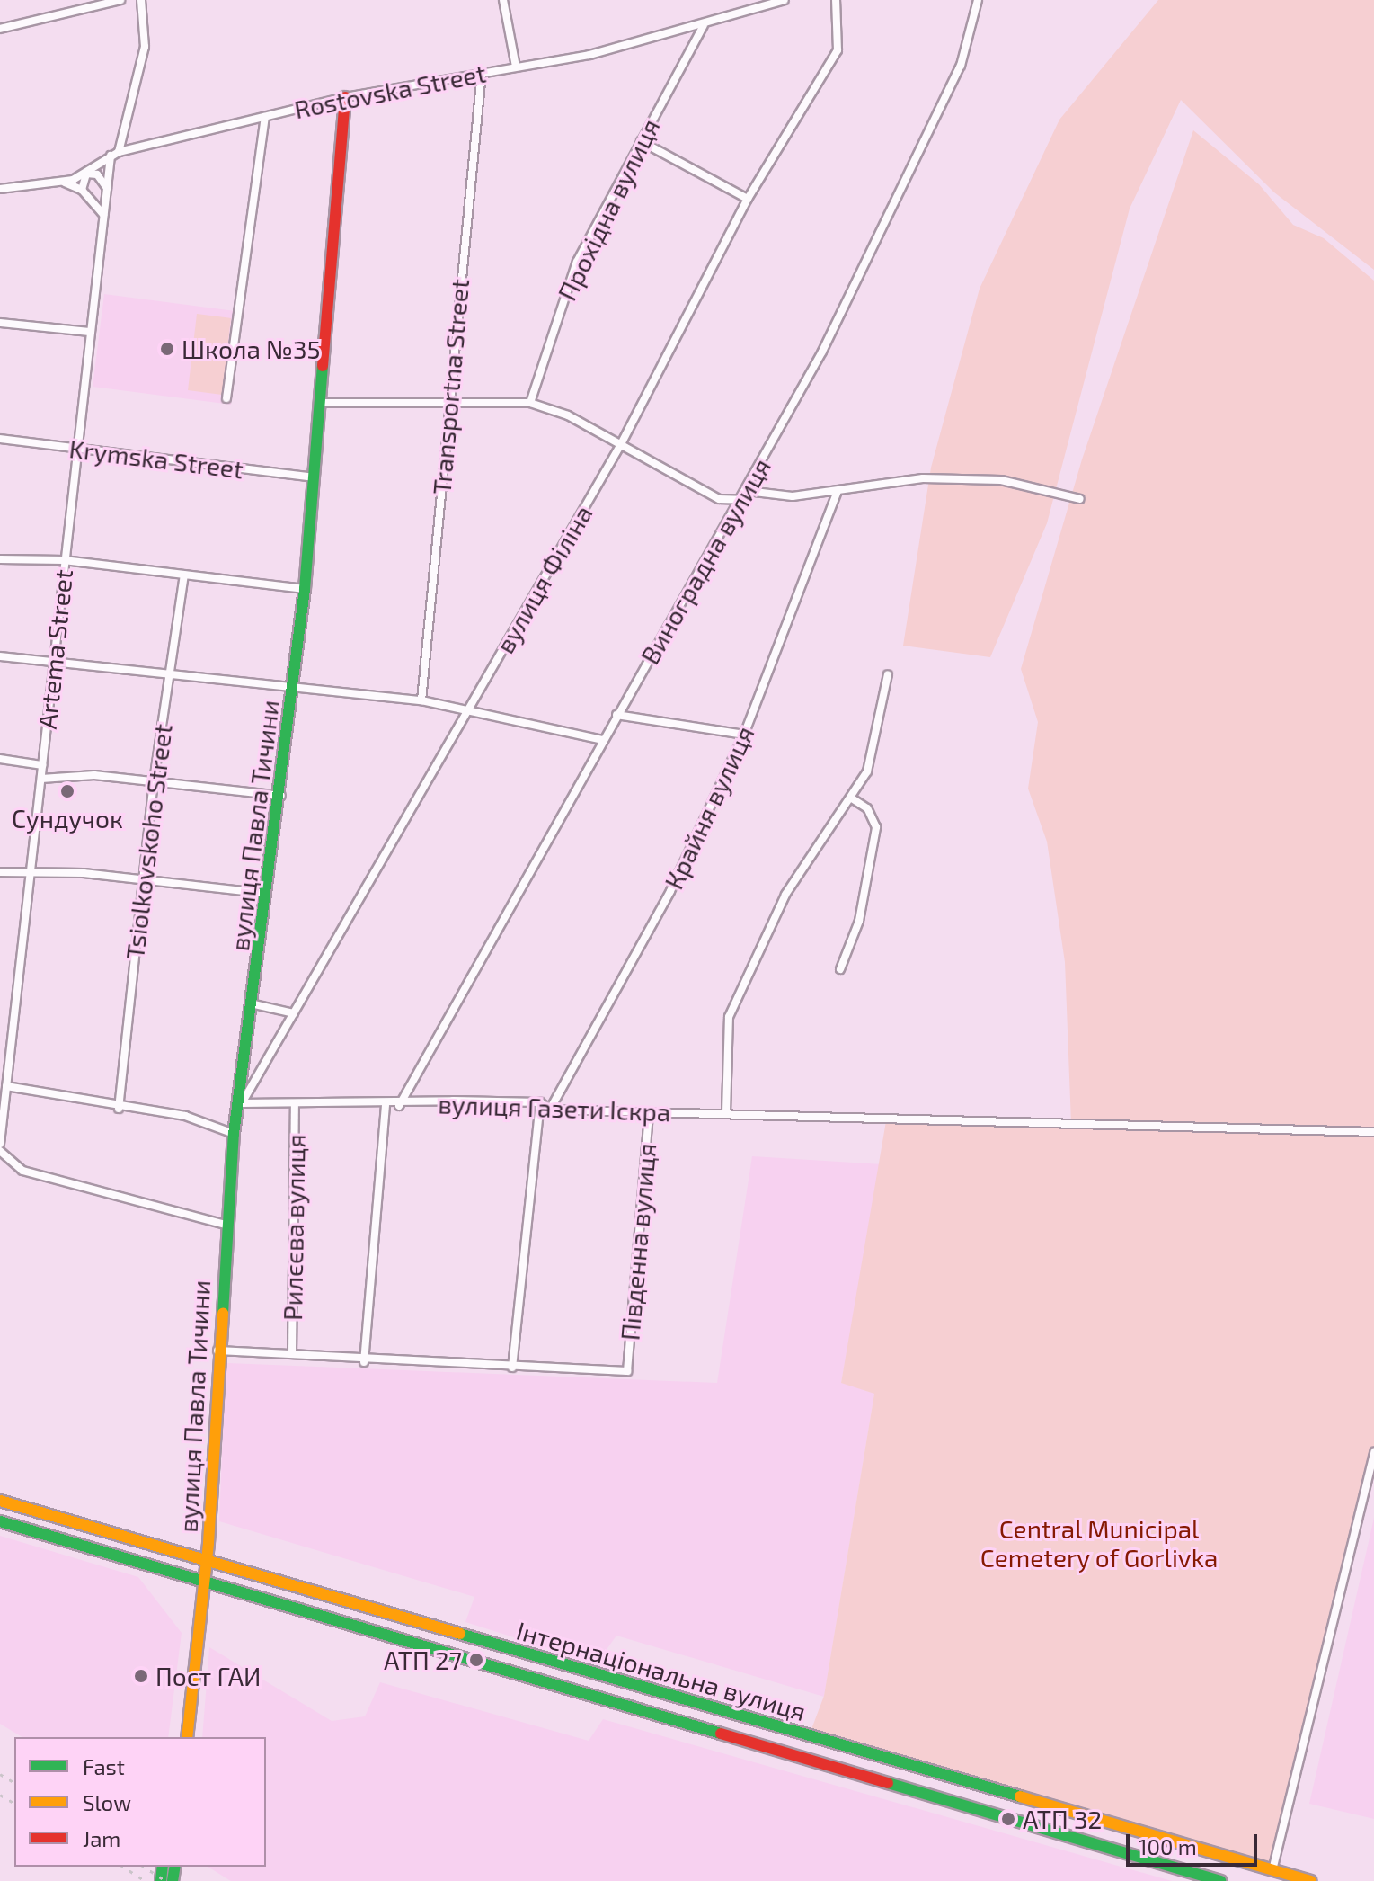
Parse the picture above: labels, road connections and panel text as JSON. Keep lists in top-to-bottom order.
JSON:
{
  "streets": {
    "main road": ["вулиця Павла Тичини", "Інтернаціональна вулиця"],
    "street": [
      "Rostovska Street",
      "Прохідна вулиця",
      "Transportna Street",
      "Krymska Street",
      "Виноградна вулиця",
      "вулиця Філіна",
      "Artema Street",
      "Крайня вулиця",
      "Tsiolkovskoho Street",
      "вулиця Газети Іскра",
      "Рилєєва вулиця",
      "Південна вулиця"
    ]
  },
  "crossings": [
    ["Rostovska Street", "Прохідна вулиця"],
    ["Rostovska Street", "Transportna Street"],
    ["Rostovska Street", "Artema Street"],
    ["Rostovska Street", "вулиця Павла Тичини"],
    ["Krymska Street", "Artema Street"],
    ["Krymska Street", "вулиця Павла Тичини"],
    ["Виноградна вулиця", "вулиця Газети Іскра"],
    ["вулиця Філіна", "вулиця Павла Тичини"],
    ["вулиця Філіна", "вулиця Газети Іскра"],
    ["Крайня вулиця", "вулиця Газети Іскра"],
    ["вулиця Павла Тичини", "вулиця Газети Іскра"],
    ["вулиця Павла Тичини", "Інтернаціональна вулиця"],
    ["вулиця Газети Іскра", "Рилєєва вулиця"],
    ["вулиця Газети Іскра", "Південна вулиця"]
  ],
  "parks": ["Central Municipal Cemetery of Gorlivka"],
  "places": [
    "Школа №35",
    "Сундучок",
    "АТП 27",
    "Пост ГАИ",
    "АТП 32"
  ],
  "legend": ["Fast", "Slow", "Jam"],
  "scale_bar": "100 m"
}
